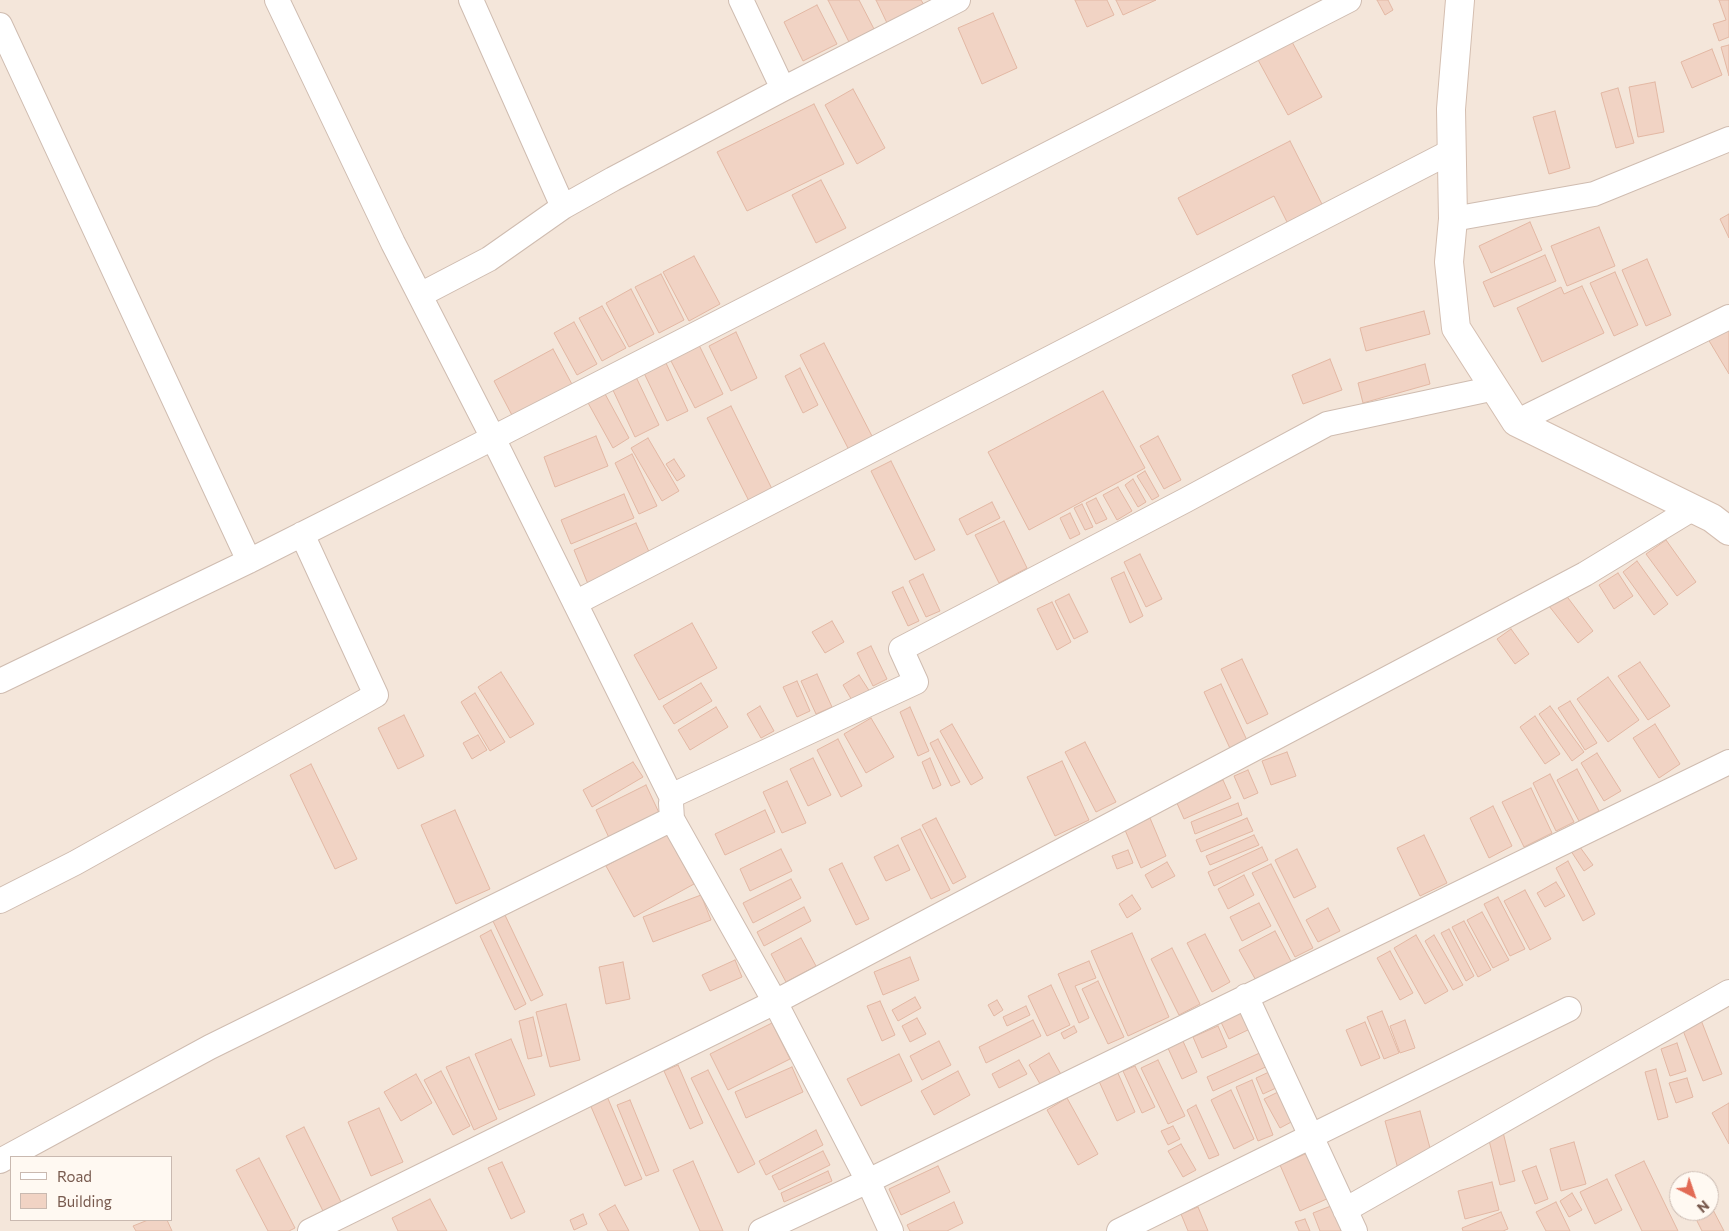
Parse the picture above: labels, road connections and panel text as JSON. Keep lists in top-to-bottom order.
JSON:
{
  "legend": ["Road", "Building"],
  "north": "bottom right"
}
